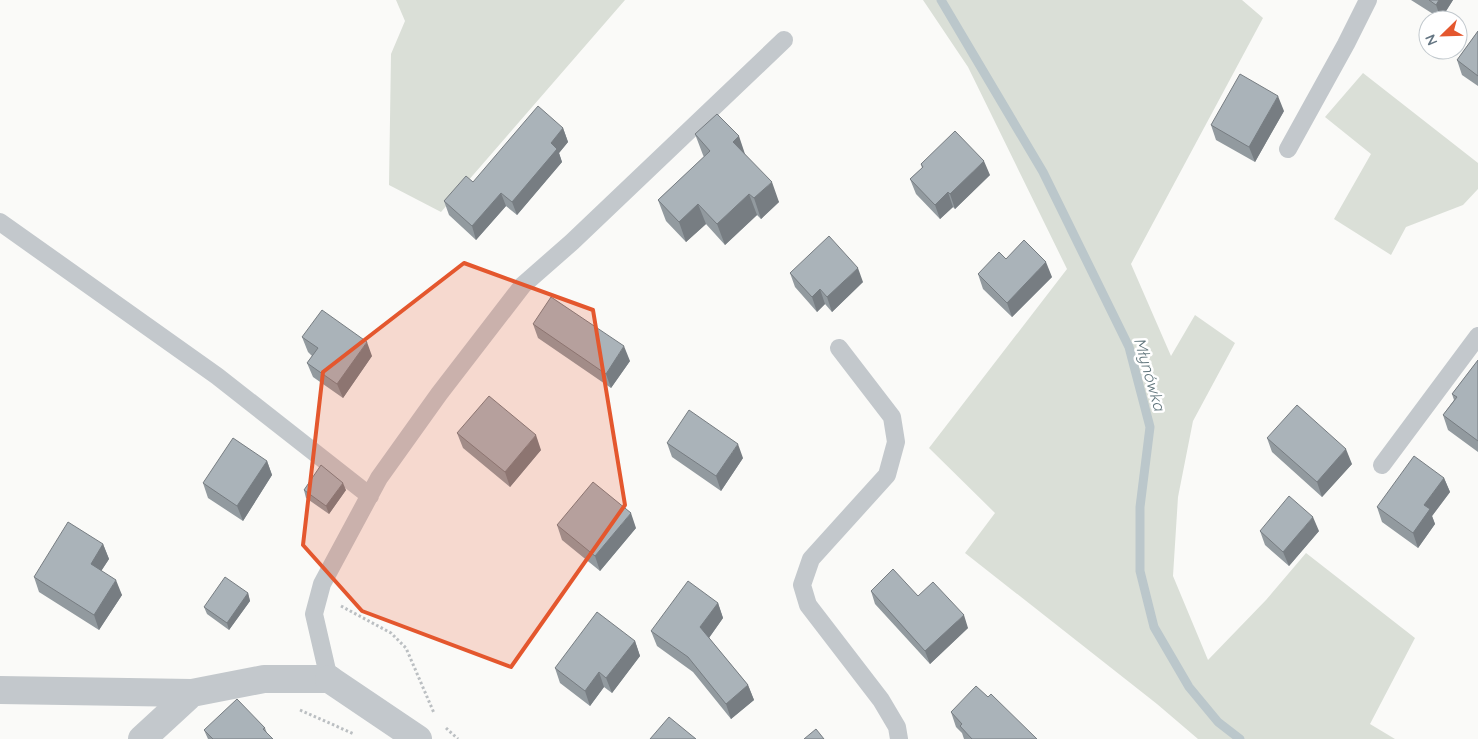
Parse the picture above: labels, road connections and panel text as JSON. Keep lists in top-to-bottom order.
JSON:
{
  "water": ["Młynówka"],
  "north": "bottom left"
}
